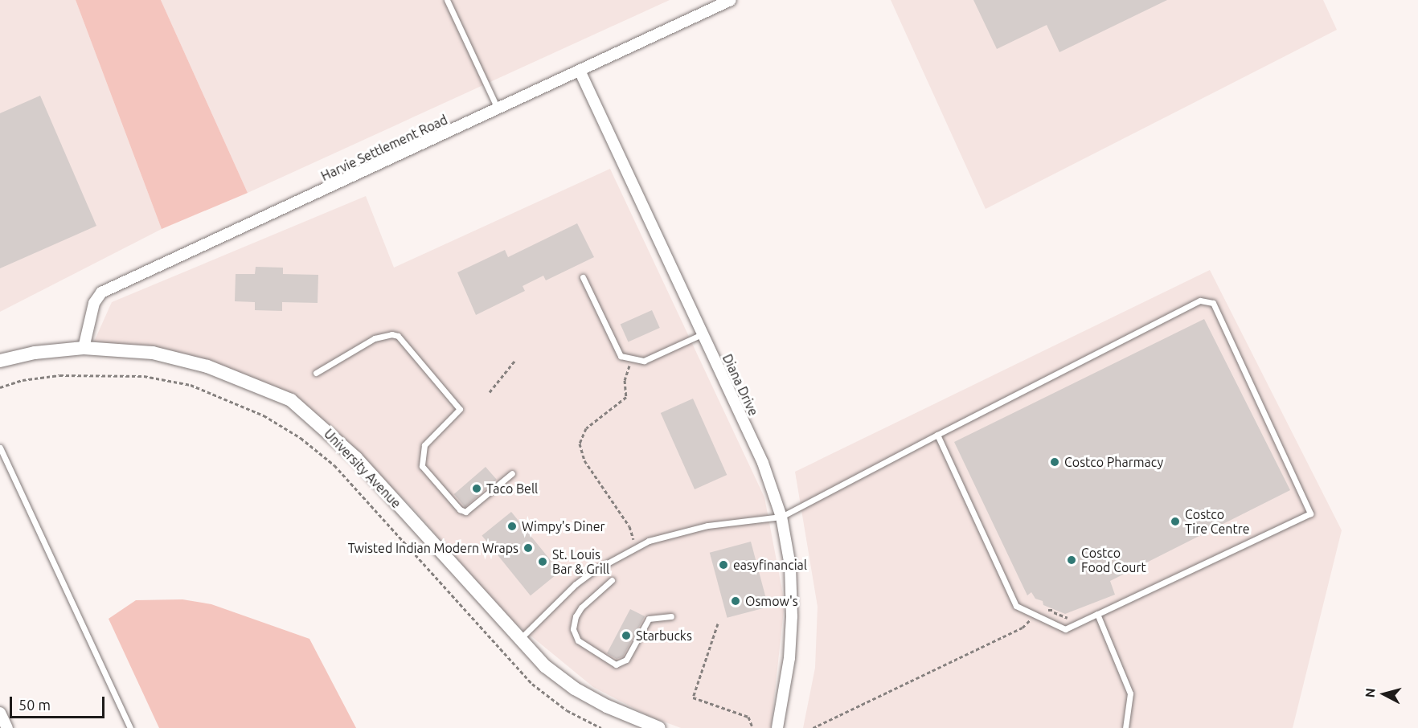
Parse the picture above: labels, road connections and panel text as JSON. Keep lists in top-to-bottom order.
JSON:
{
  "streets": {
    "street": ["Harvie Settlement Road", "Diana Drive", "University Avenue"]
  },
  "crossings": [
    ["Harvie Settlement Road", "Diana Drive"],
    ["Harvie Settlement Road", "University Avenue"]
  ],
  "places": [
    "Costco Pharmacy",
    "Taco Bell",
    "Costco Tire Centre",
    "Wimpy's Diner",
    "Twisted Indian Modern Wraps",
    "Costco Food Court",
    "St. Louis Bar & Grill",
    "easyfinancial",
    "Osmow's",
    "Starbucks"
  ],
  "scale_bar": "50 m",
  "north": "left"
}
